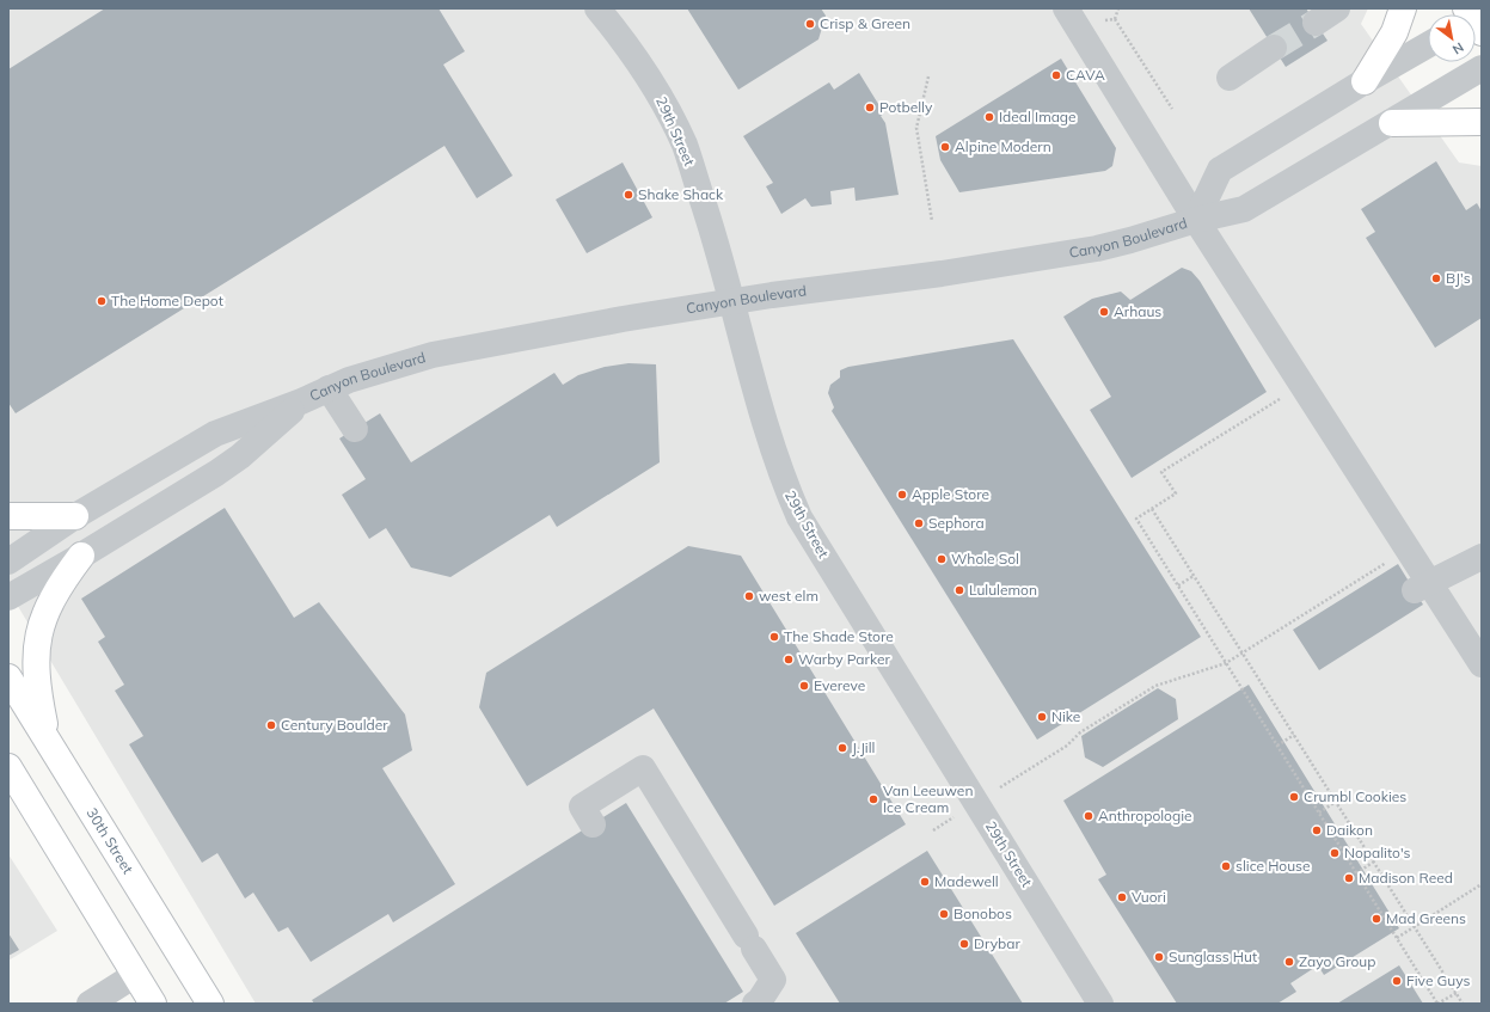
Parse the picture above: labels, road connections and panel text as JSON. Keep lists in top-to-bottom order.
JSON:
{
  "streets": {
    "main road": ["30th Street"],
    "street": ["29th Street", "Canyon Boulevard"]
  },
  "crossings": [
    ["29th Street", "Canyon Boulevard"]
  ],
  "places": [
    "Crisp & Green",
    "CAVA",
    "Potbelly",
    "Ideal Image",
    "Alpine Modern",
    "Shake Shack",
    "BJ's",
    "The Home Depot",
    "Arhaus",
    "Apple Store",
    "Sephora",
    "Whole Sol",
    "Lululemon",
    "west elm",
    "The Shade Store",
    "Warby Parker",
    "Evereve",
    "Nike",
    "Century Boulder",
    "J.Jill",
    "Crumbl Cookies",
    "Van Leeuwen Ice Cream",
    "Anthropologie",
    "Daikon",
    "Nopalito's",
    "slice House",
    "Madison Reed",
    "Madewell",
    "Vuori",
    "Bonobos",
    "Mad Greens",
    "Drybar",
    "Sunglass Hut",
    "Zayo Group",
    "Five Guys"
  ],
  "north": "bottom right"
}
